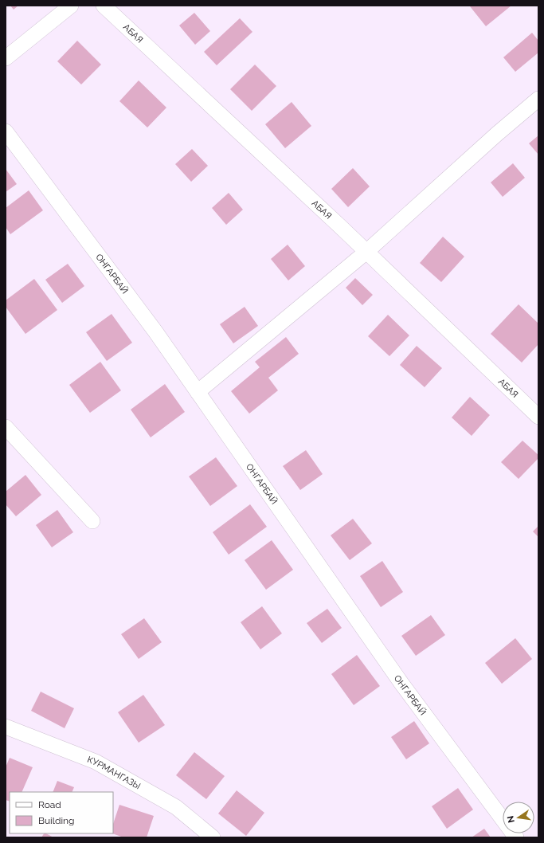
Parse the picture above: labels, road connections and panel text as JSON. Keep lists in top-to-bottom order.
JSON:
{
  "streets": {
    "street": ["АБАЯ", "ОНГАРБАЙ", "КУРМАНГАЗЫ"]
  },
  "legend": ["Road", "Building"],
  "north": "left"
}
